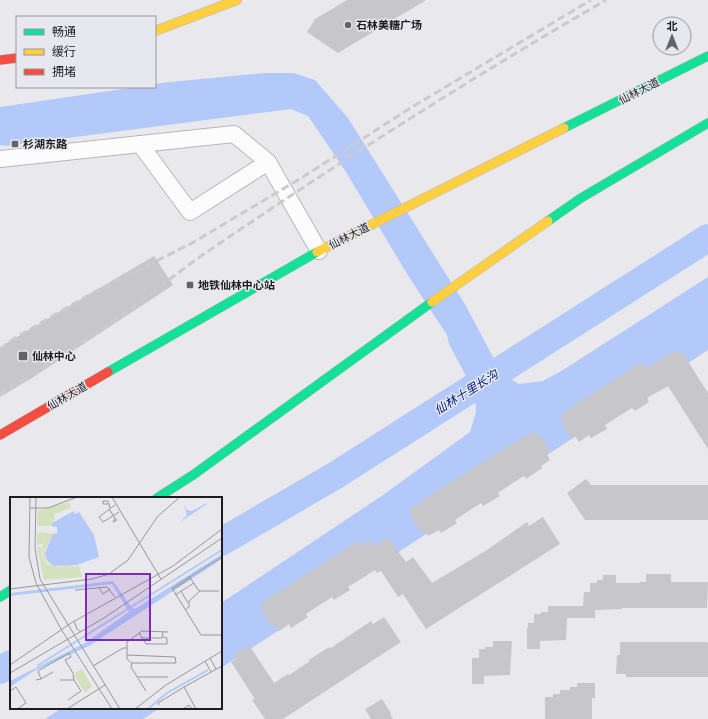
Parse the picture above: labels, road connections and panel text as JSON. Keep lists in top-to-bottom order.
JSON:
{
  "streets": {
    "main road": ["仙林大道"]
  },
  "water": ["仙林十里长沟"],
  "places": {
    "other": ["石林美糖广场"],
    "transit": ["杉湖东路", "地铁仙林中心站", "仙林中心"]
  },
  "legend": ["畅通", "缓行", "拥堵"],
  "north": "top"
}
